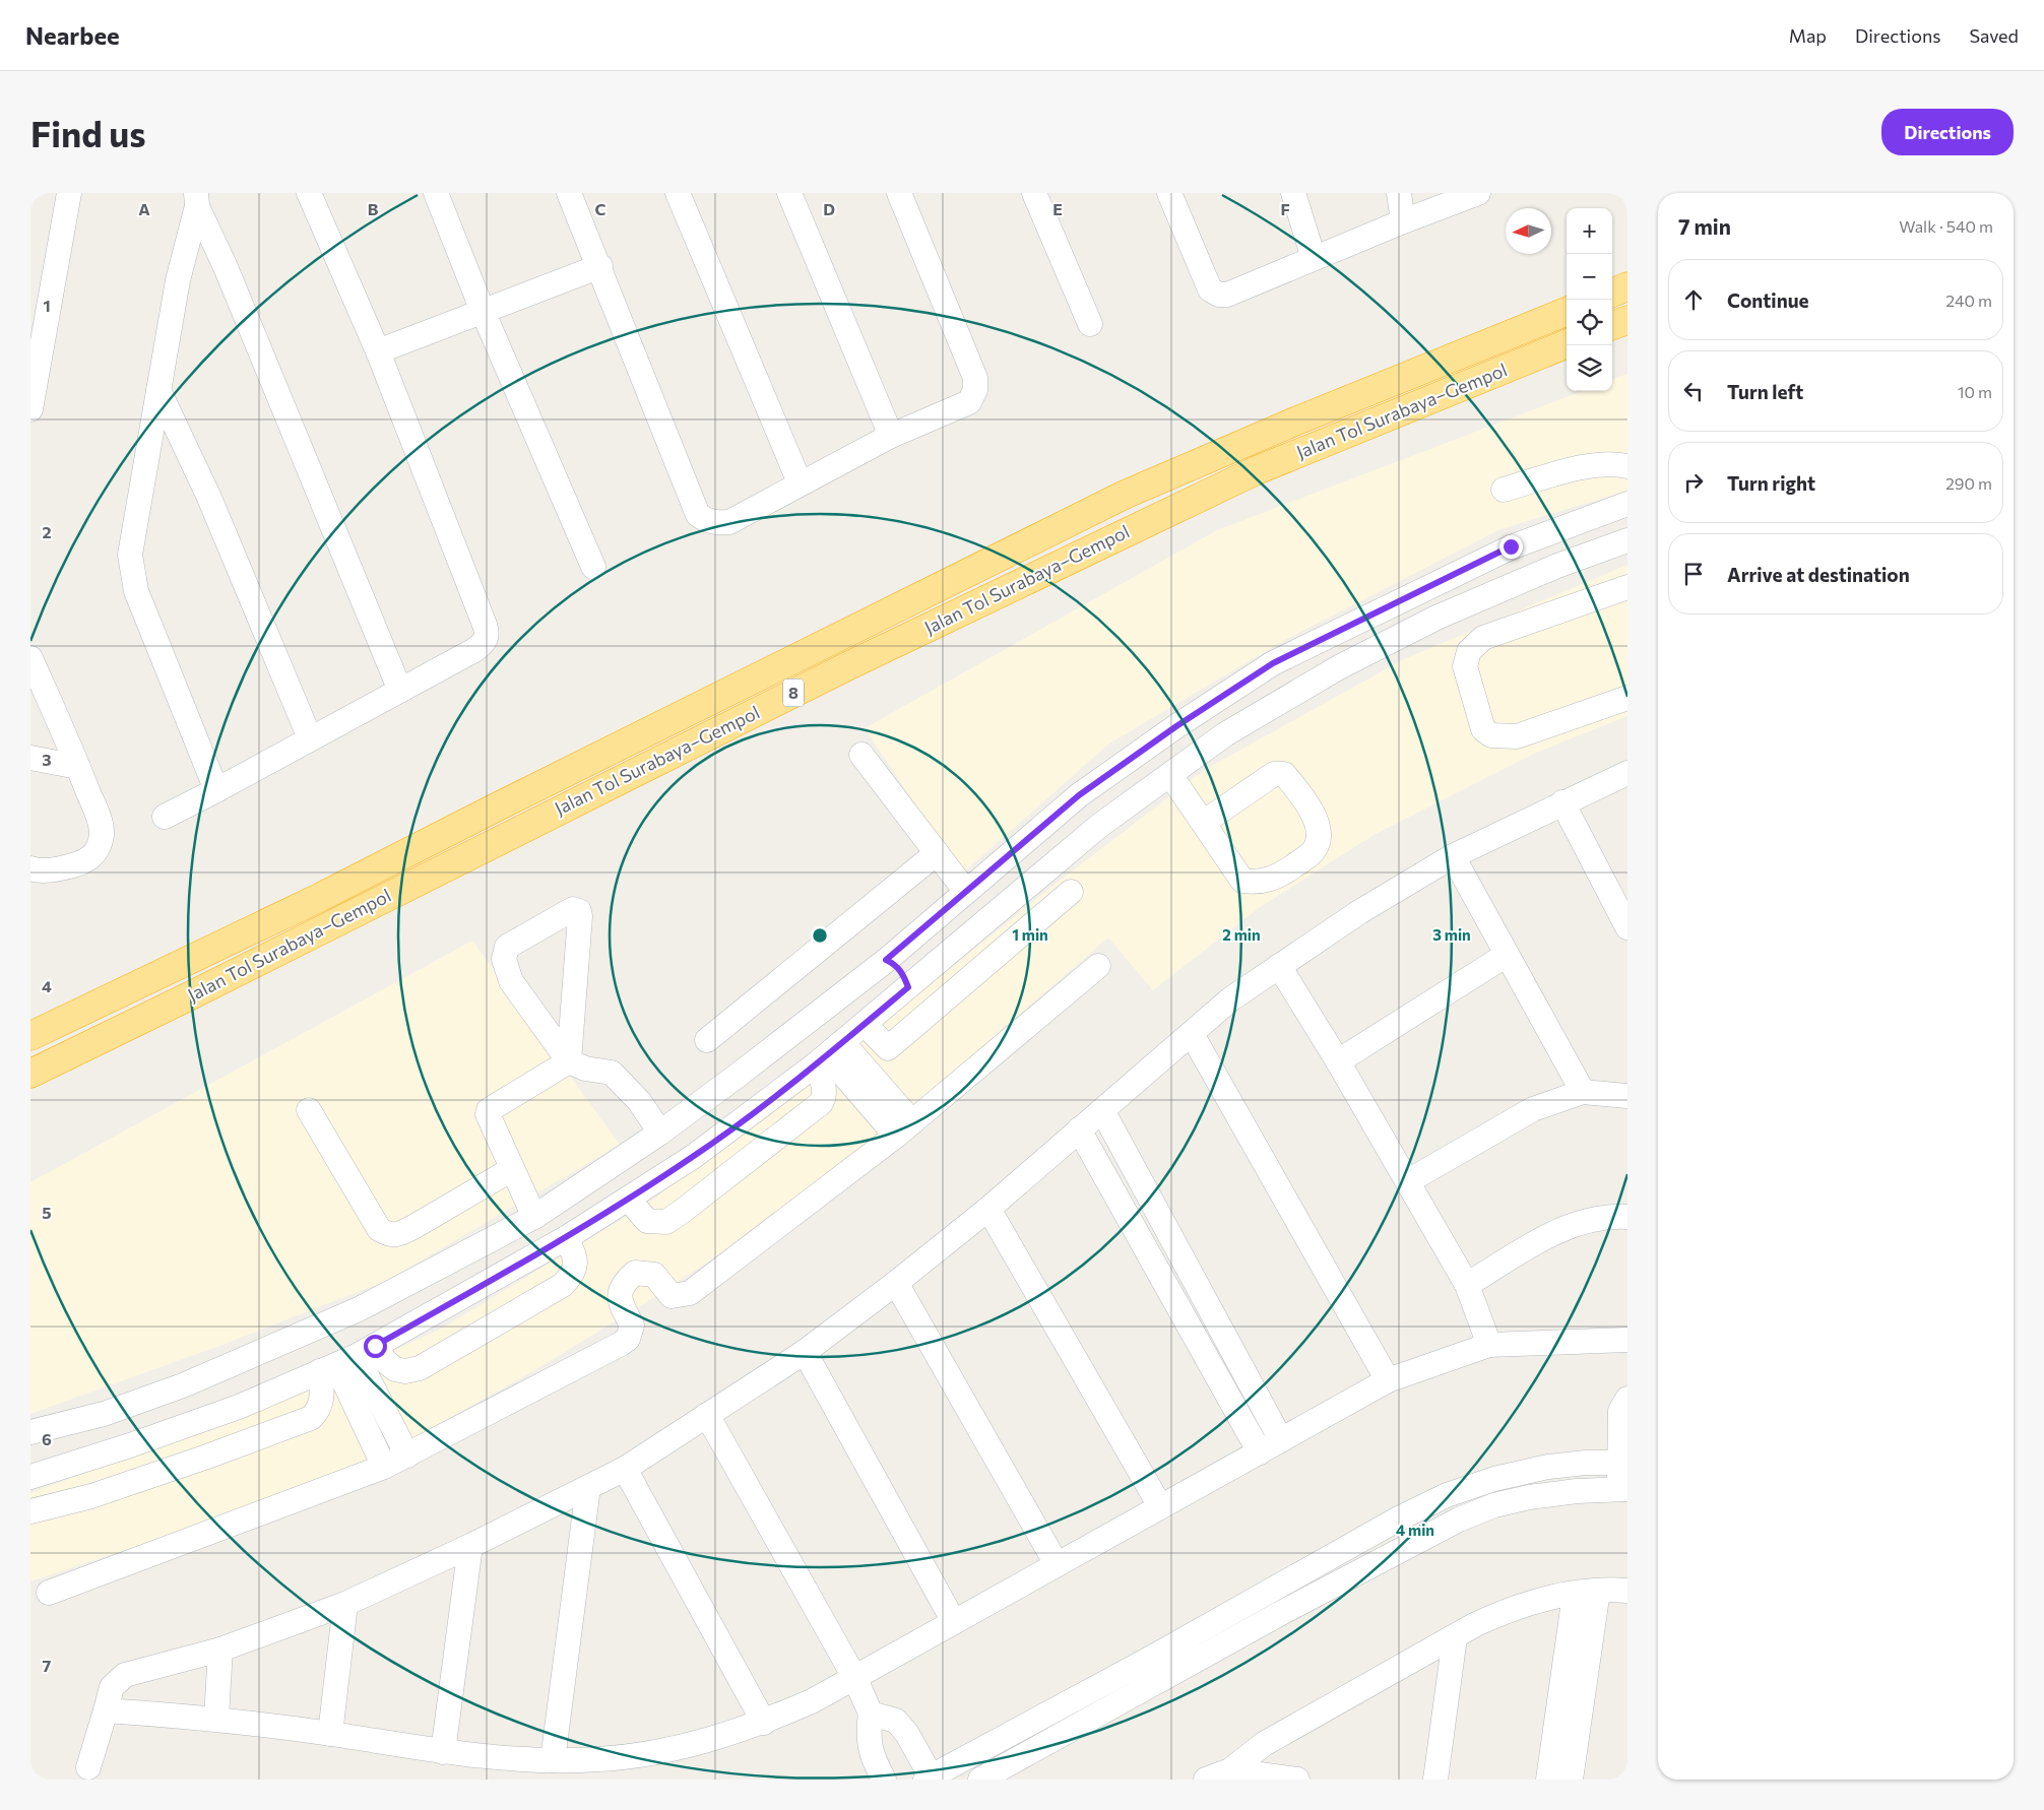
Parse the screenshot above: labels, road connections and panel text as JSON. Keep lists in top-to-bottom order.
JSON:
{
  "streets": {
    "highway": ["Jalan Tol Surabaya–Gempol", "8"]
  },
  "north": "left",
  "page": {
    "header": "Nearbee",
    "nav": ["Map", "Directions", "Saved"],
    "buttons": "Directions",
    "title": "Find us",
    "heading": ["7 min", "Walk · 540 m"],
    "map_buttons": ["+", "−"],
    "list": [
      ["Continue", "240 m"],
      ["Turn left", "10 m"],
      ["Turn right", "290 m"],
      "Arrive at destination"
    ]
  },
  "grid": {
    "columns": [
      "A",
      "B",
      "C",
      "D",
      "E",
      "F"
    ],
    "rows": [
      "1",
      "2",
      "3",
      "4",
      "5",
      "6",
      "7"
    ]
  },
  "rings": [
    "1 min",
    "2 min",
    "3 min",
    "4 min"
  ]
}
